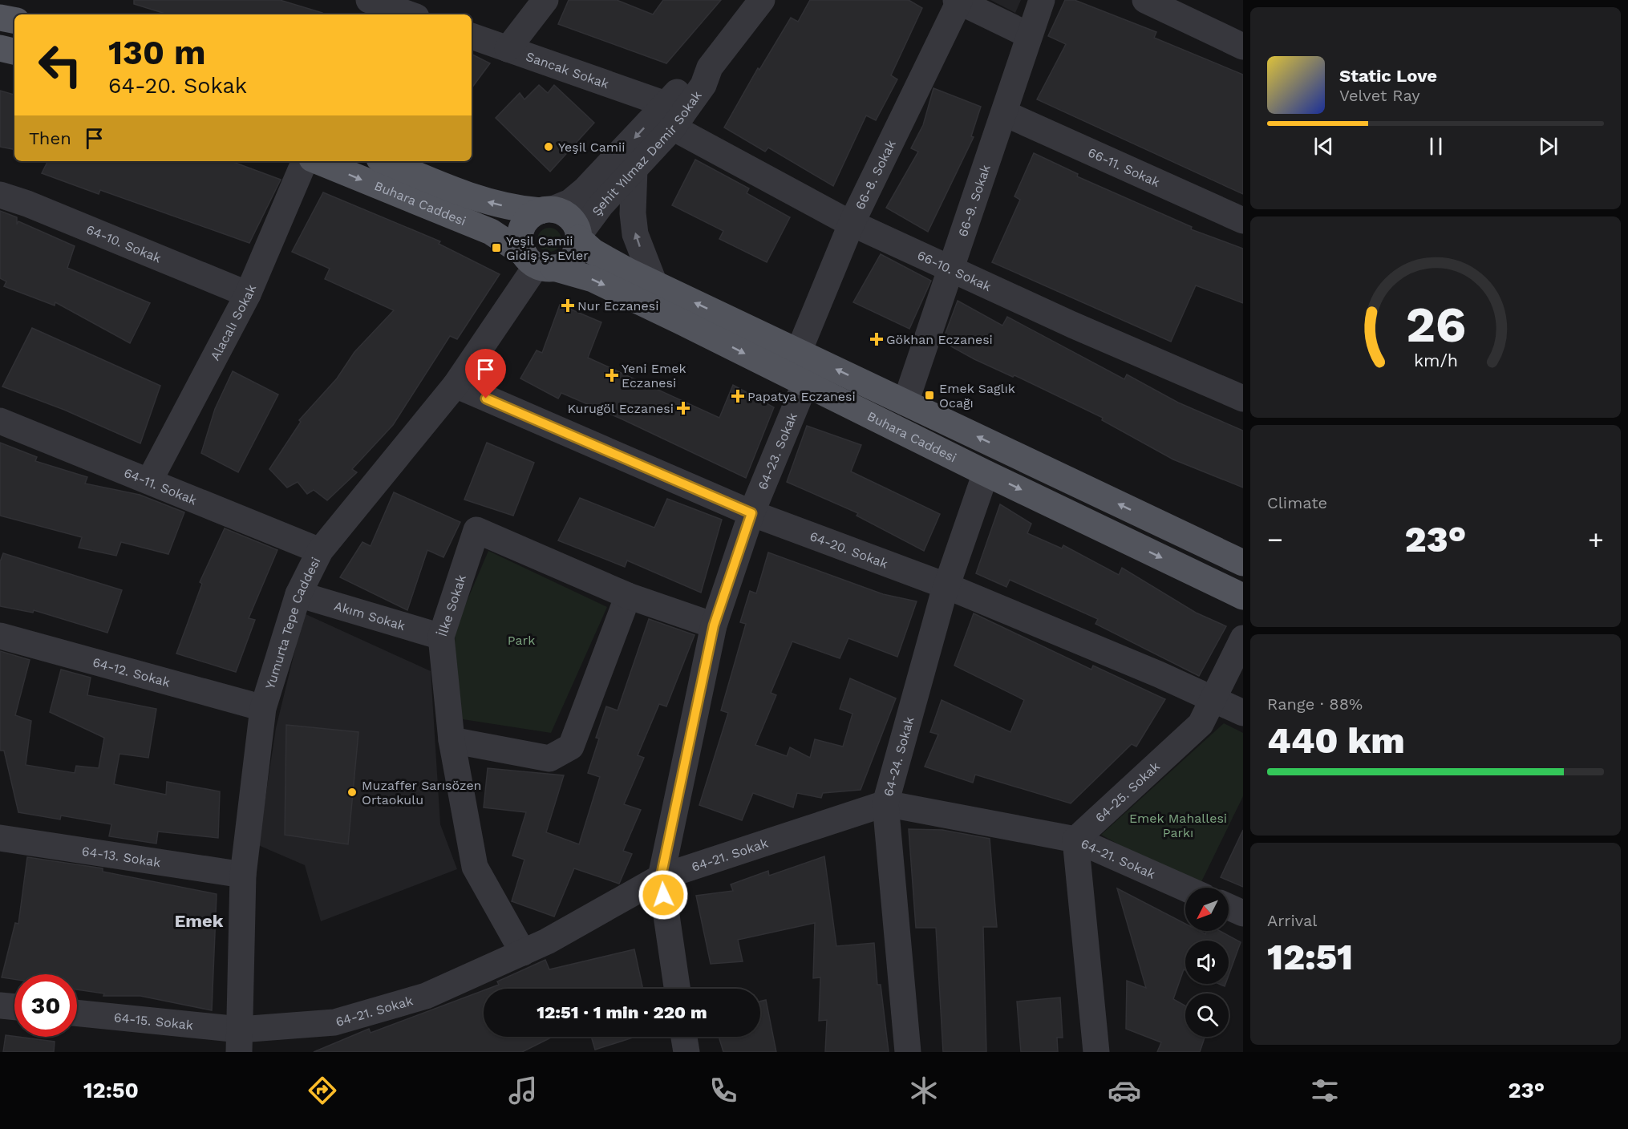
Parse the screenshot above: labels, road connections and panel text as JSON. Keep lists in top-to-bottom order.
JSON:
{
  "streets": {
    "main road": ["Buhara Caddesi"],
    "street": [
      "Sancak Sokak",
      "Şehit Yılmaz Demir Sokak",
      "66-11. Sokak",
      "66-8. Sokak",
      "66-9. Sokak",
      "64-10. Sokak",
      "66-10. Sokak",
      "Alacalı Sokak",
      "64-23. Sokak",
      "64-11. Sokak",
      "64-20. Sokak",
      "İlke Sokak",
      "Akım Sokak",
      "Yumurta Tepe Caddesi",
      "64-12. Sokak",
      "64-24. Sokak",
      "64-25. Sokak",
      "64-21. Sokak",
      "64-13. Sokak",
      "64-15. Sokak"
    ]
  },
  "crossings": [
    ["Sancak Sokak", "Şehit Yılmaz Demir Sokak"],
    ["Sancak Sokak", "66-10. Sokak"],
    ["Şehit Yılmaz Demir Sokak", "Buhara Caddesi"],
    ["Şehit Yılmaz Demir Sokak", "66-10. Sokak"],
    ["Şehit Yılmaz Demir Sokak", "Yumurta Tepe Caddesi"],
    ["66-11. Sokak", "66-9. Sokak"],
    ["66-8. Sokak", "Buhara Caddesi"],
    ["66-8. Sokak", "66-10. Sokak"],
    ["66-9. Sokak", "Buhara Caddesi"],
    ["66-9. Sokak", "66-10. Sokak"],
    ["Buhara Caddesi", "64-23. Sokak"],
    ["Buhara Caddesi", "Yumurta Tepe Caddesi"],
    ["Buhara Caddesi", "64-24. Sokak"],
    ["64-10. Sokak", "Alacalı Sokak"],
    ["Alacalı Sokak", "64-11. Sokak"],
    ["64-23. Sokak", "64-20. Sokak"],
    ["64-23. Sokak", "İlke Sokak"],
    ["64-23. Sokak", "64-21. Sokak"],
    ["64-11. Sokak", "Yumurta Tepe Caddesi"],
    ["64-20. Sokak", "Yumurta Tepe Caddesi"],
    ["64-20. Sokak", "64-24. Sokak"],
    ["64-20. Sokak", "64-25. Sokak"],
    ["İlke Sokak", "Akım Sokak"],
    ["İlke Sokak", "64-21. Sokak"],
    ["Akım Sokak", "Yumurta Tepe Caddesi"],
    ["Yumurta Tepe Caddesi", "64-12. Sokak"],
    ["Yumurta Tepe Caddesi", "64-21. Sokak"],
    ["Yumurta Tepe Caddesi", "64-13. Sokak"],
    ["Yumurta Tepe Caddesi", "64-15. Sokak"],
    ["64-24. Sokak", "64-21. Sokak"],
    ["64-25. Sokak", "64-21. Sokak"],
    ["64-21. Sokak", "64-15. Sokak"]
  ],
  "districts": ["Emek"],
  "parks": ["Park", "Emek Mahallesi Parkı"],
  "places": {
    "other": ["Yeşil Camii", "Muzaffer Sarısözen Ortaokulu"],
    "transit": ["Yeşil Camii Gidiş Ş. Evler", "Emek Saglık Ocağı"],
    "health": [
      "Nur Eczanesi",
      "Gökhan Eczanesi",
      "Yeni Emek Eczanesi",
      "Papatya Eczanesi",
      "Kurugöl Eczanesi"
    ]
  },
  "north": "bottom left",
  "page": {
    "turn": ["130 m", "64-20. Sokak"],
    "song": ["Static Love", "Velvet Ray"],
    "then": "Then",
    "tile": [
      "Climate",
      ["Range · 88%", "440 km"],
      ["Arrival", "12:51"]
    ],
    "heat": ["−", "23°", "+"],
    "limit": "30",
    "trip": "12:51 · 1 min · 220 m",
    "tabs": ["12:50", "23°"],
    "gauge": ["26", "km/h"]
  }
}
